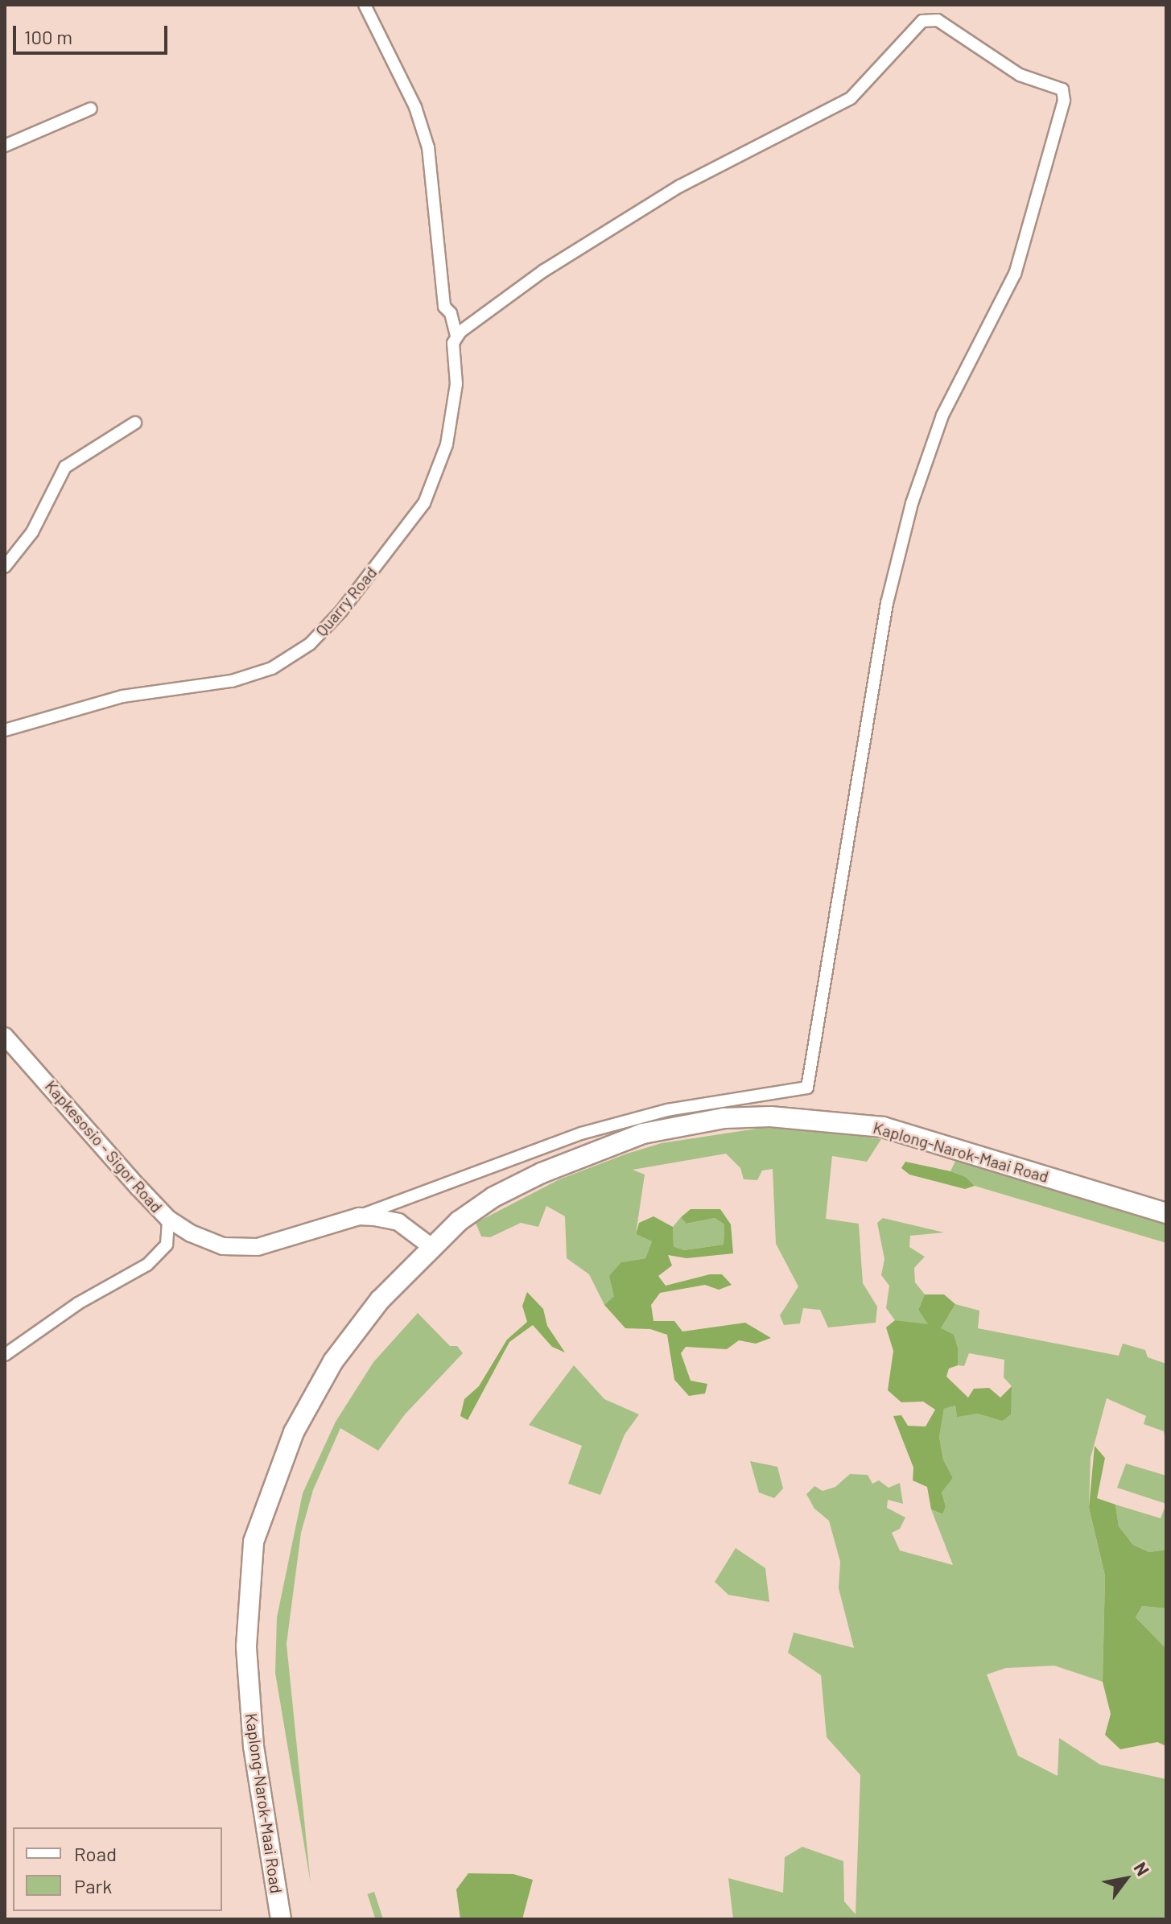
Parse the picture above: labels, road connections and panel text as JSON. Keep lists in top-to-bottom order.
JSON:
{
  "streets": {
    "highway": ["Kaplong-Narok-Maai Road"],
    "main road": ["Kapkesosio - Sigor Road"],
    "street": ["Quarry Road"]
  },
  "crossings": [
    ["Kapkesosio - Sigor Road", "Kaplong-Narok-Maai Road"]
  ],
  "legend": ["Road", "Park"],
  "scale_bar": "100 m",
  "north": "top right"
}
